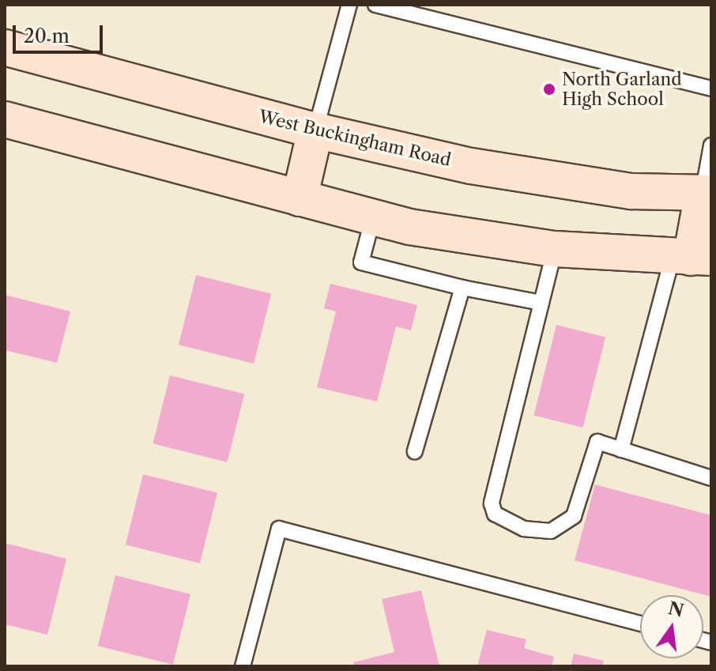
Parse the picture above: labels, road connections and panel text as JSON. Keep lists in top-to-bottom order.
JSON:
{
  "streets": {
    "main road": ["West Buckingham Road"]
  },
  "places": ["North Garland High School"],
  "scale_bar": "20 m",
  "north": "top"
}
